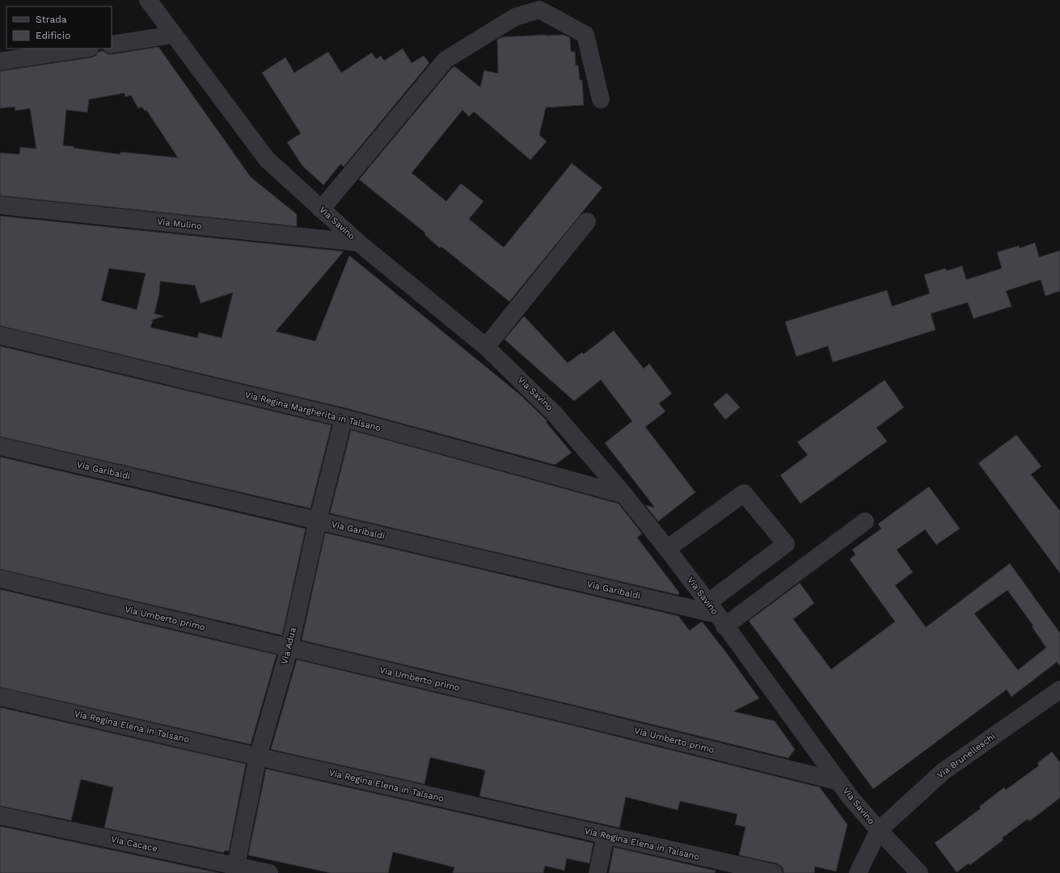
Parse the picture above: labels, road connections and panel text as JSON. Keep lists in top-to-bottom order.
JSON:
{
  "streets": {
    "street": [
      "Via Savino",
      "Via Mulino",
      "Via Regina Margherita in Talsano",
      "Via Garibaldi",
      "Via Umberto primo",
      "Via Adua",
      "Via Regina Elena in Talsano",
      "Via Brunelleschi",
      "Via Cacace"
    ]
  },
  "crossings": [
    ["Via Savino", "Via Mulino"],
    ["Via Savino", "Via Regina Margherita in Talsano"],
    ["Via Savino", "Via Garibaldi"],
    ["Via Savino", "Via Umberto primo"],
    ["Via Savino", "Via Brunelleschi"],
    ["Via Regina Margherita in Talsano", "Via Adua"],
    ["Via Garibaldi", "Via Adua"],
    ["Via Umberto primo", "Via Adua"],
    ["Via Adua", "Via Regina Elena in Talsano"],
    ["Via Adua", "Via Cacace"]
  ],
  "legend": ["Strada", "Edificio"]
}
